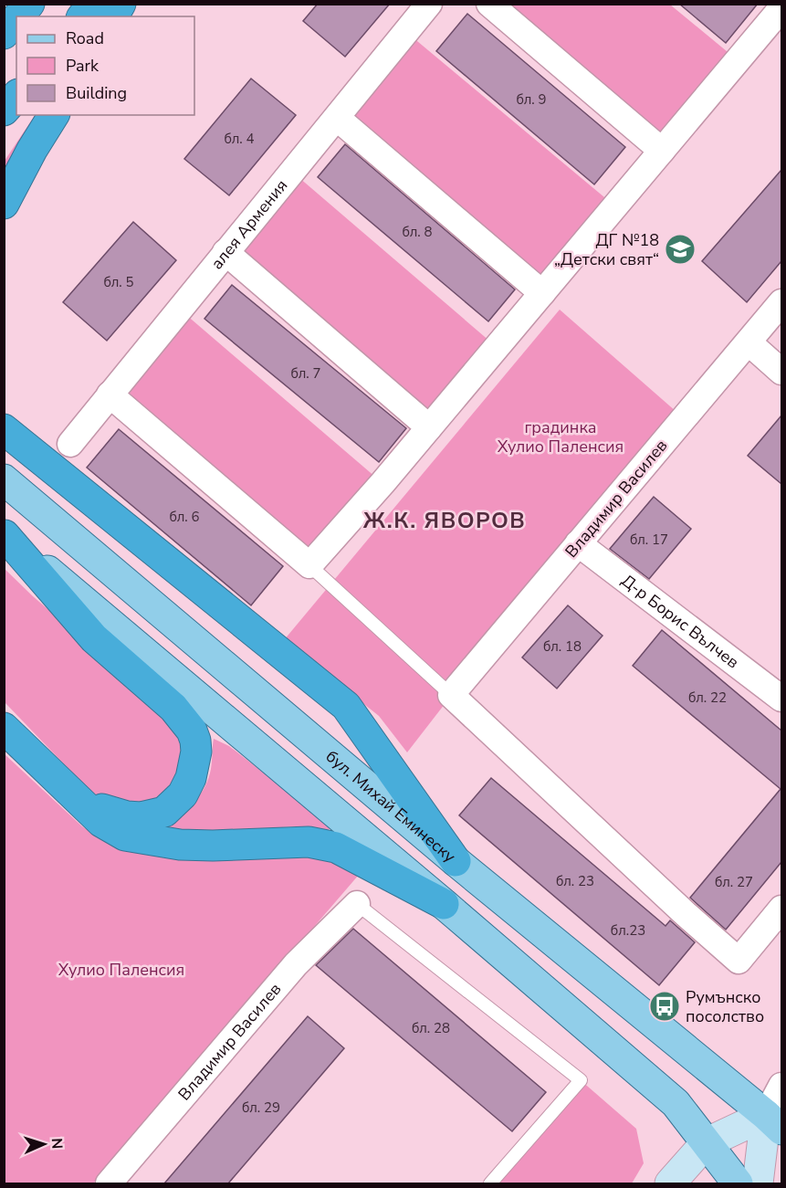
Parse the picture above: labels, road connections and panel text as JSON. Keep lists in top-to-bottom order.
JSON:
{
  "streets": {
    "main road": ["бул. Михай Еминеску"],
    "street": ["алея Армения", "Владимир Василев", "Д-р Борис Вълчев"]
  },
  "crossings": [
    ["Владимир Василев", "Д-р Борис Вълчев"]
  ],
  "districts": ["Ж.К. ЯВОРОВ"],
  "parks": ["градинка Хулио Паленсия", "Хулио Паленсия"],
  "places": {
    "school or university": ["ДГ №18 „Детски свят“"],
    "bus stop": ["Румънско посолство"]
  },
  "house_numbers": [
    "бл. 9",
    "бл. 4",
    "бл. 8",
    "бл. 5",
    "бл. 7",
    "бл. 6",
    "бл. 17",
    "бл. 18",
    "бл. 22",
    "бл. 23",
    "бл. 27",
    "бл.23",
    "бл. 28",
    "бл. 29"
  ],
  "legend": ["Road", "Park", "Building"],
  "north": "right"
}
